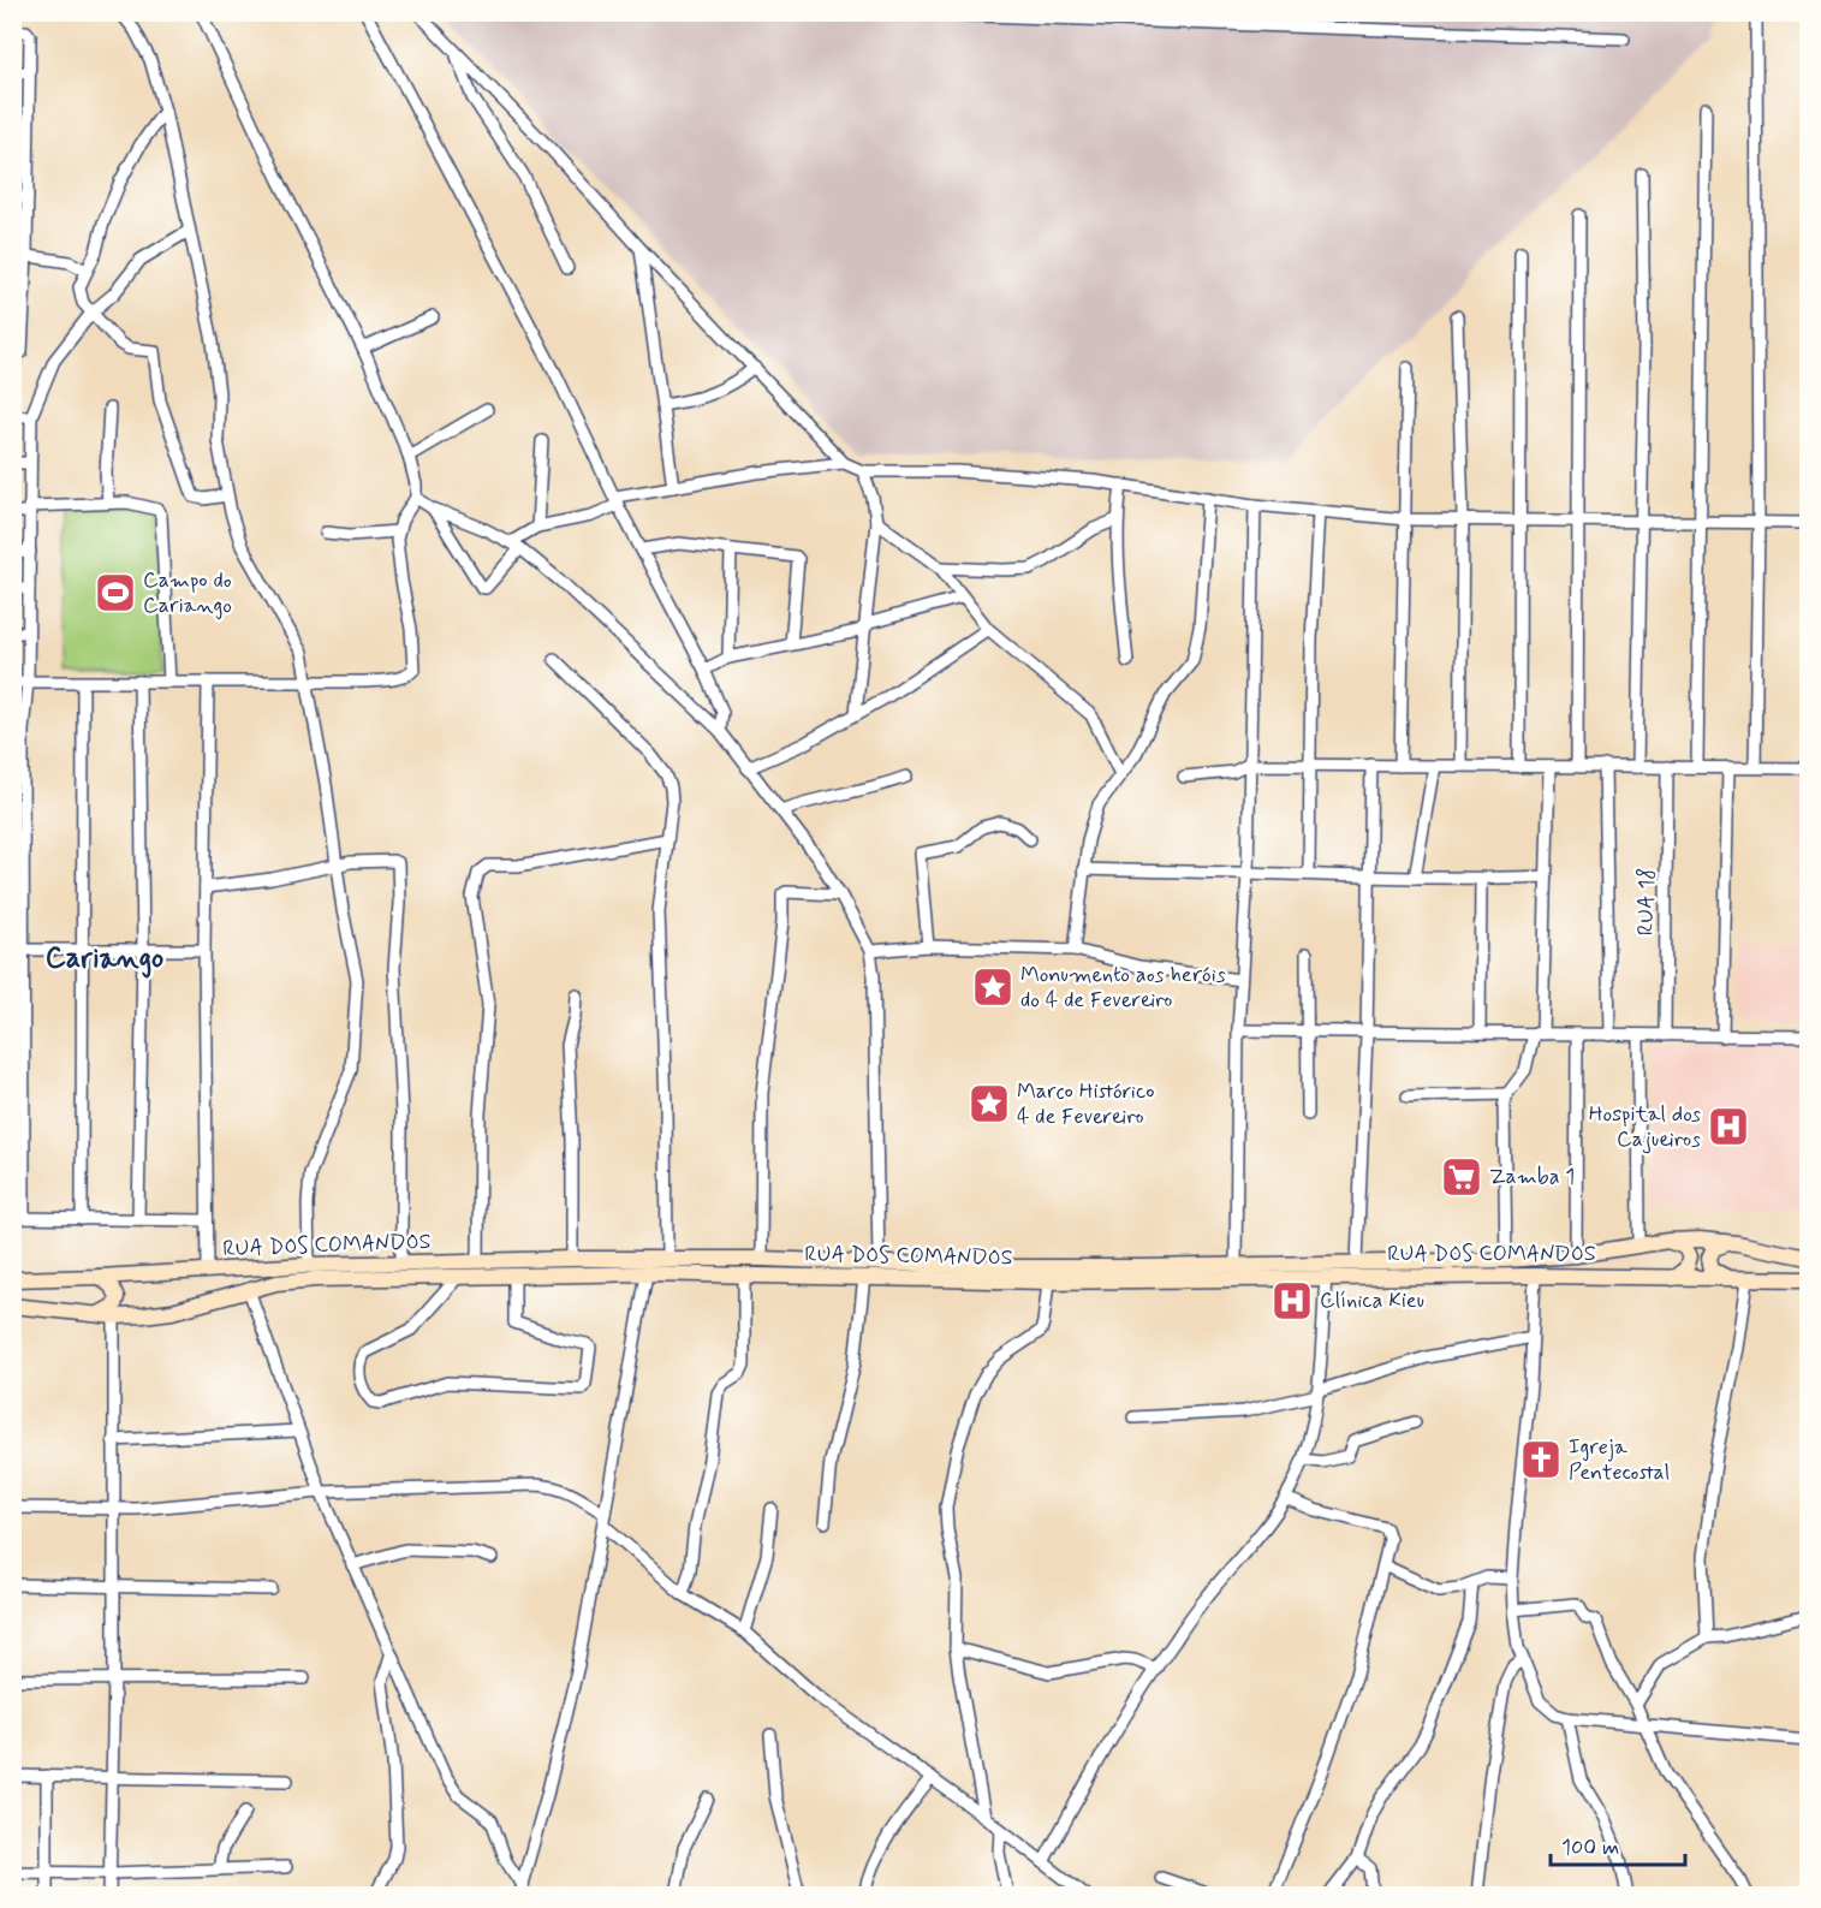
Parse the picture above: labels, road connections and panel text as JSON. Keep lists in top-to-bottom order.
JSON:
{
  "streets": {
    "main road": ["RUA DOS COMANDOS"],
    "street": ["RUA 18"]
  },
  "districts": ["Cariango"],
  "places": {
    "sports": ["Campo do Cariango"],
    "place": ["Monumento aos heróis do 4 de Fevereiro", "Marco Histórico 4 de Fevereiro"],
    "hospital": ["Hospital dos Cajueiros", "Clínica Kieu"],
    "supermarket": ["Zamba 1"],
    "church": ["Igreja Pentecostal"]
  },
  "scale_bar": "100 m"
}
